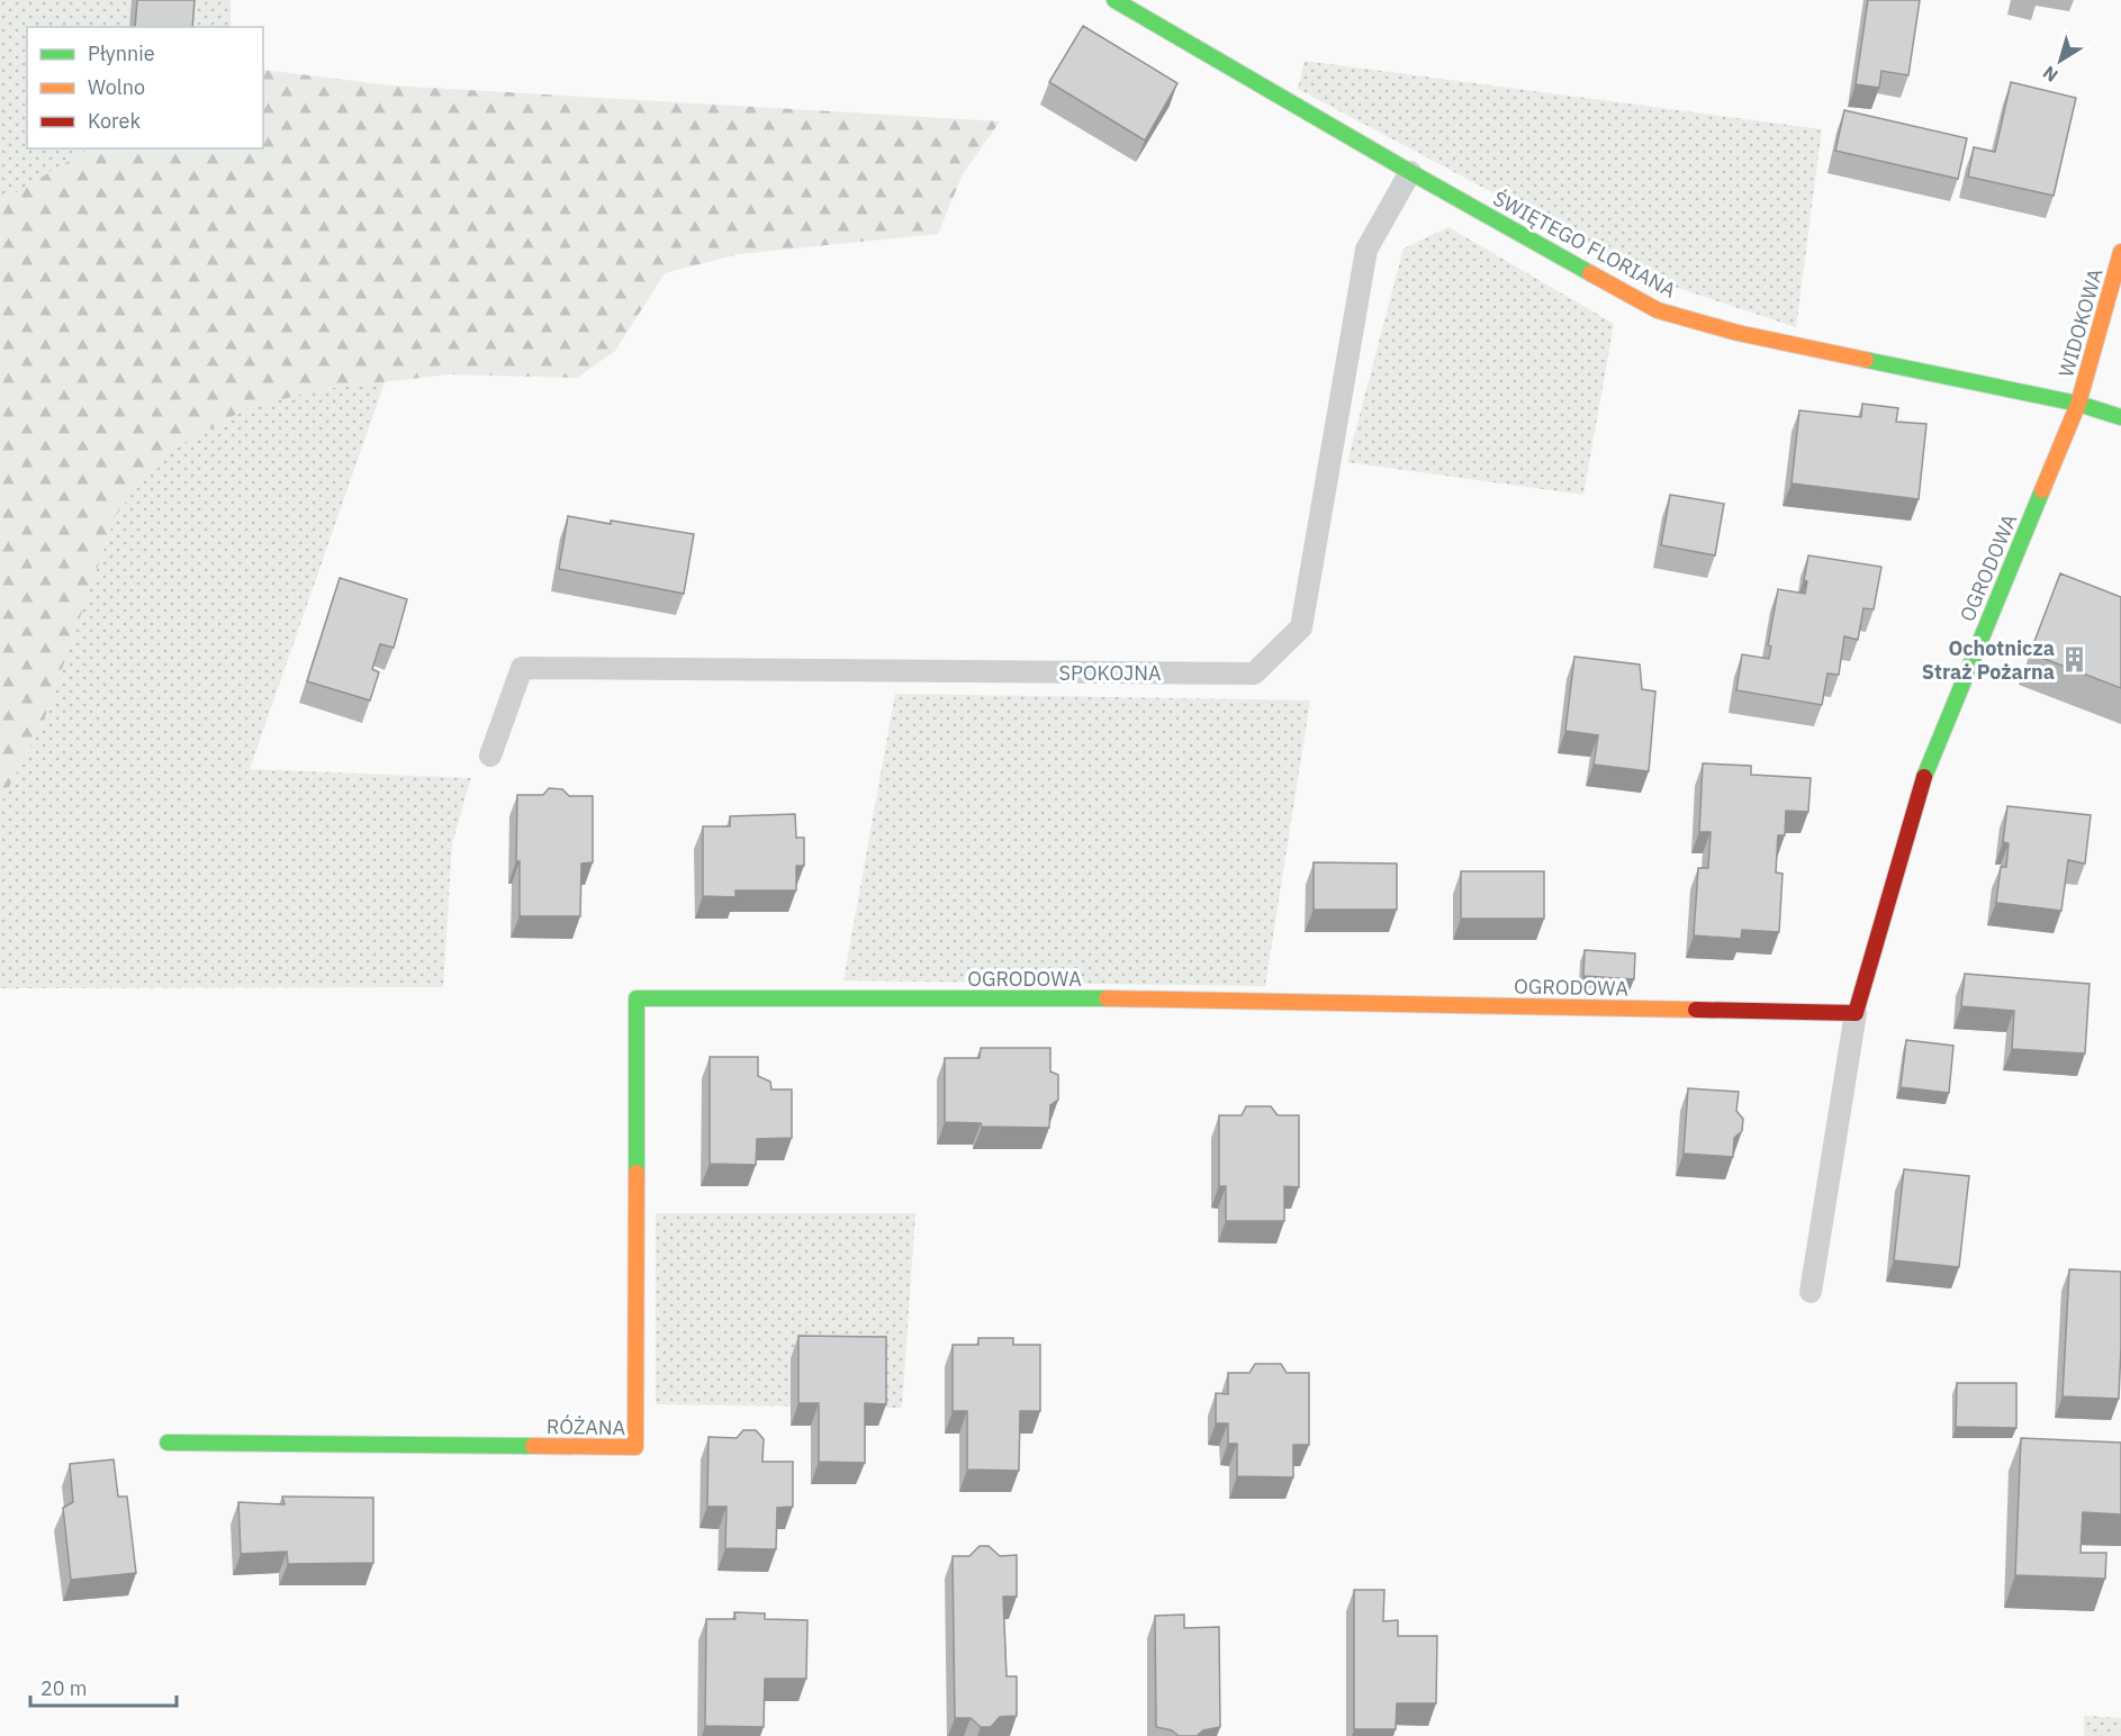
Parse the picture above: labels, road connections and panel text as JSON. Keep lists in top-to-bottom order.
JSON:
{
  "streets": {
    "street": [
      "ŚWIĘTEGO FLORIANA",
      "WIDOKOWA",
      "OGRODOWA",
      "RÓŻANA"
    ],
    "lane": ["SPOKOJNA"]
  },
  "crossings": [
    ["ŚWIĘTEGO FLORIANA", "WIDOKOWA"],
    ["ŚWIĘTEGO FLORIANA", "OGRODOWA"],
    ["ŚWIĘTEGO FLORIANA", "SPOKOJNA"],
    ["WIDOKOWA", "OGRODOWA"],
    ["OGRODOWA", "RÓŻANA"]
  ],
  "places": {
    "building": ["Ochotnicza Straż Pożarna"]
  },
  "legend": ["Płynnie", "Wolno", "Korek"],
  "scale_bar": "20 m",
  "north": "bottom left"
}
